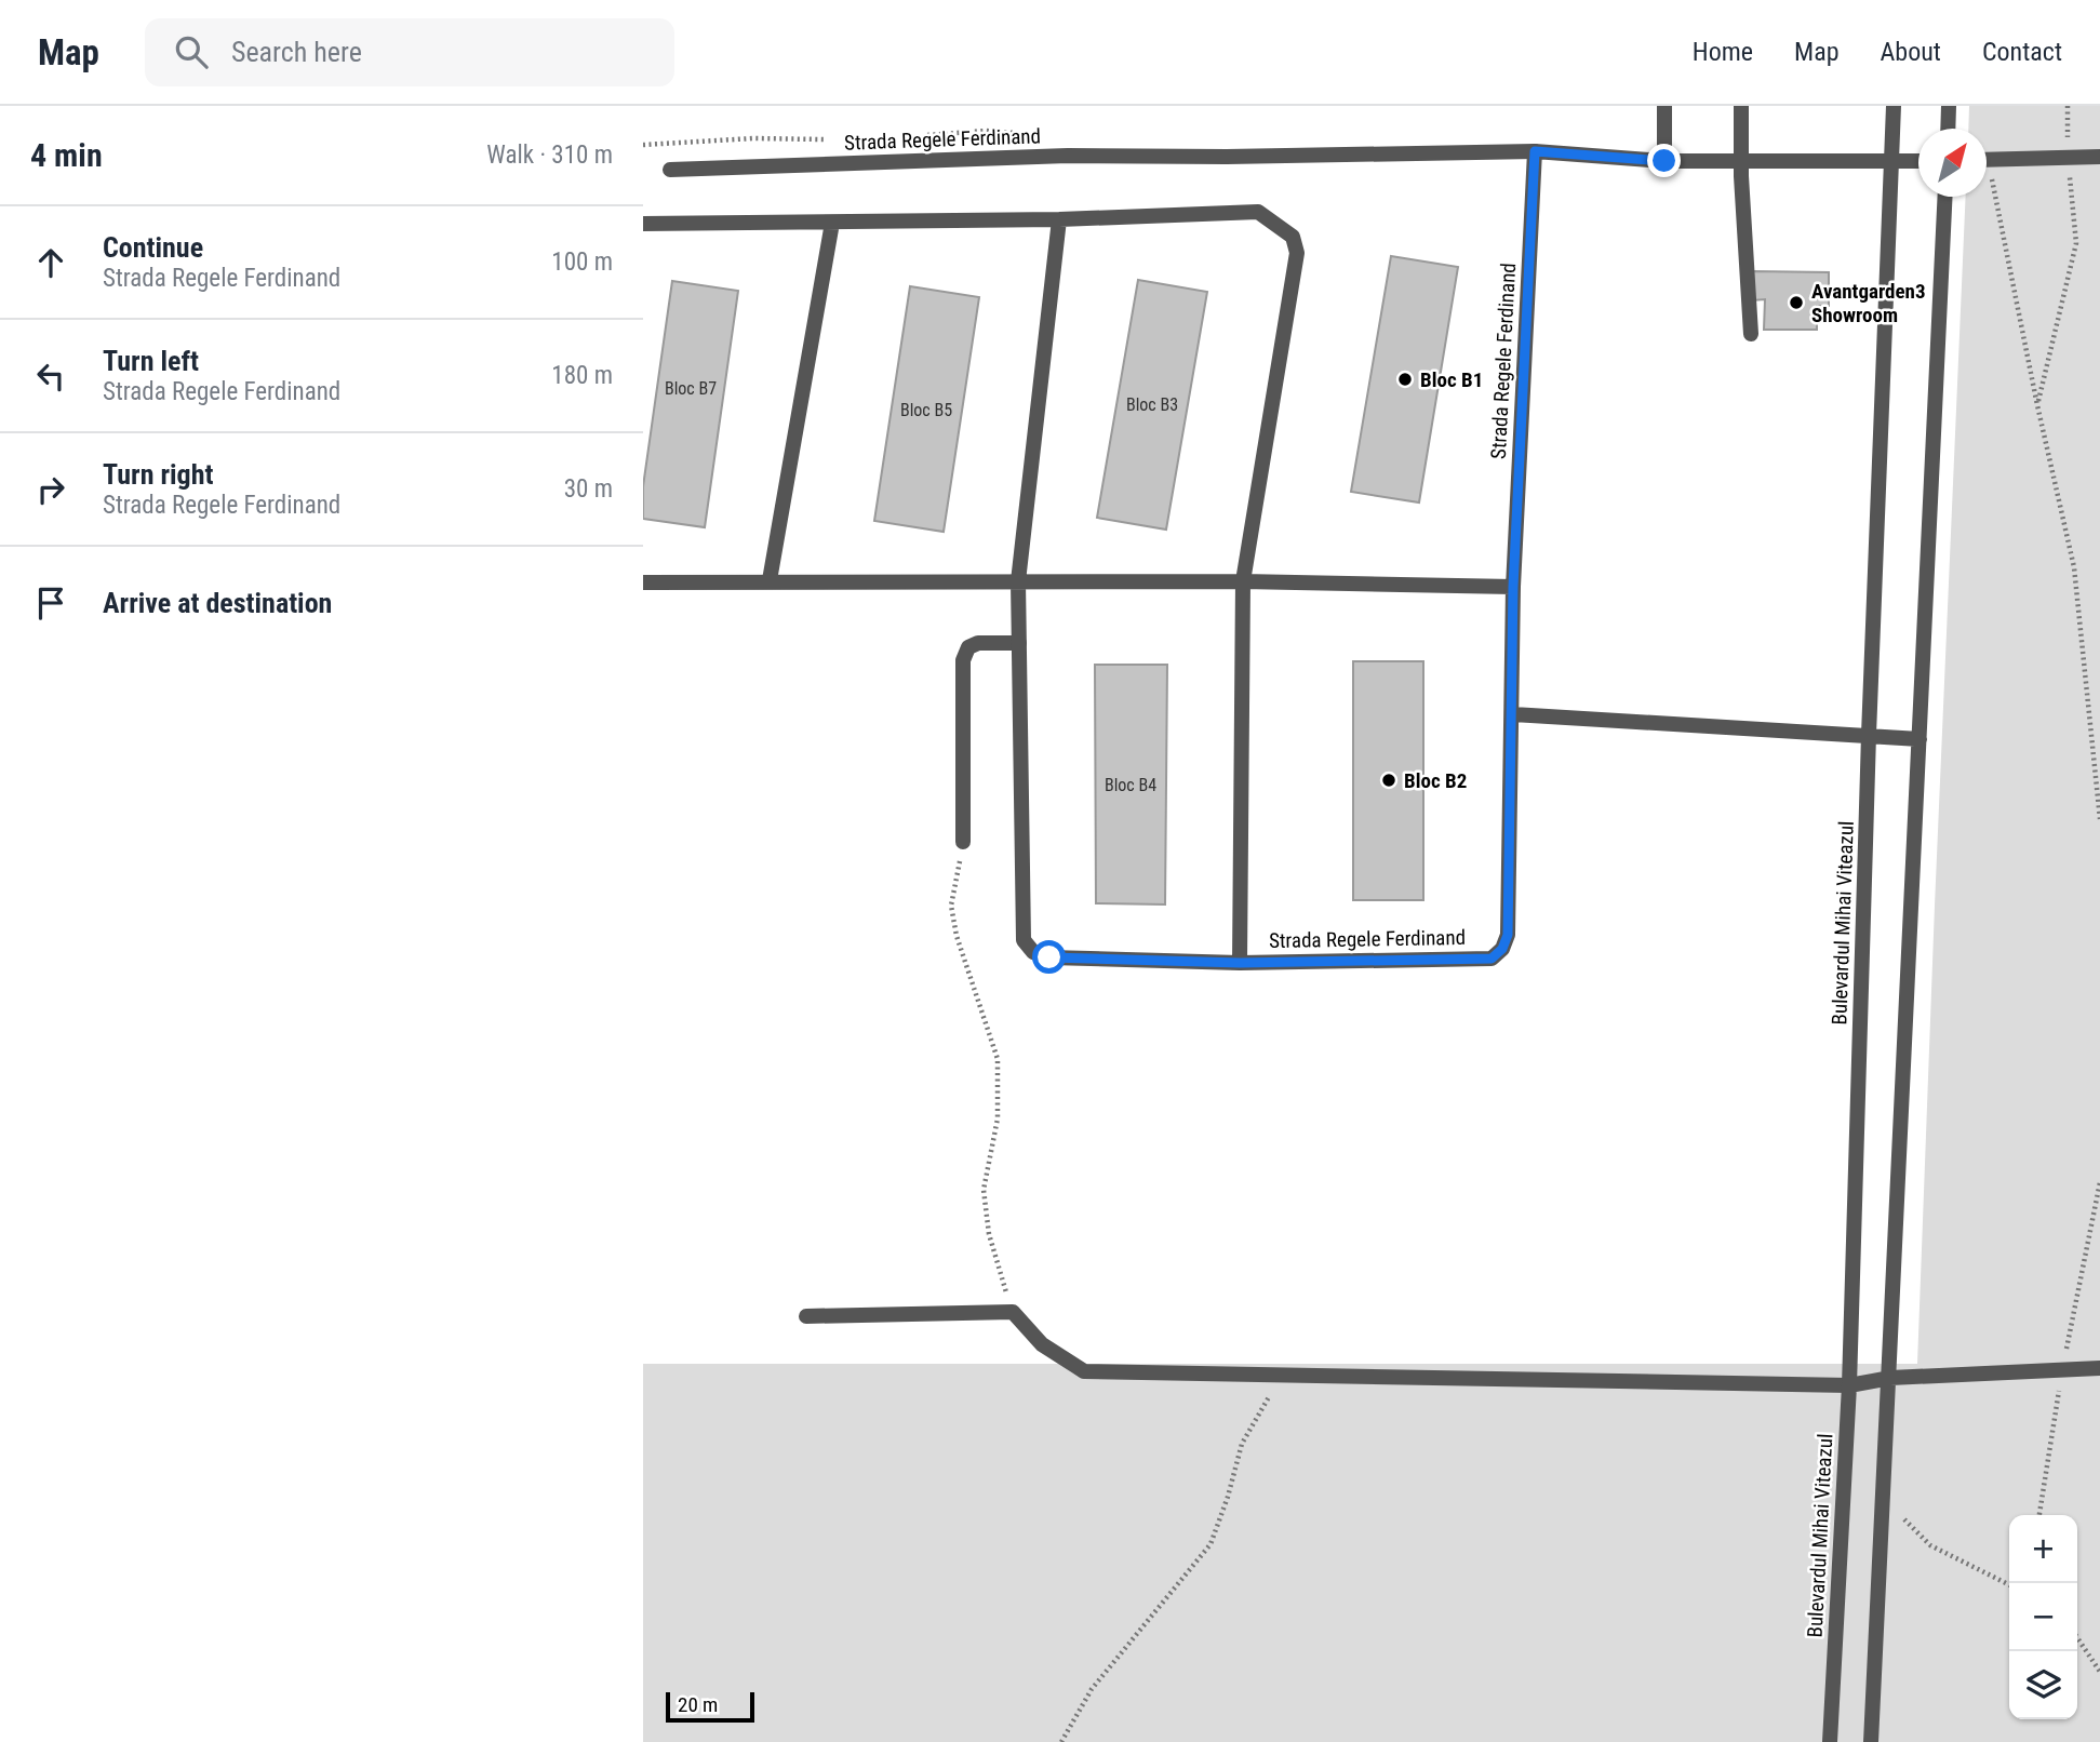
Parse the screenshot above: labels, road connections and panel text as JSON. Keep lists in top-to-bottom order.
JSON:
{
  "streets": {
    "street": ["Strada Regele Ferdinand", "Bulevardul Mihai Viteazul"]
  },
  "crossings": [
    ["Strada Regele Ferdinand", "Bulevardul Mihai Viteazul"]
  ],
  "places": ["Avantgarden3 Showroom", "Bloc B1", "Bloc B2"],
  "house_numbers": [
    "Bloc B7",
    "Bloc B3",
    "Bloc B5",
    "Bloc B4"
  ],
  "scale_bar": "20 m",
  "north": "top right",
  "page": {
    "header": "Map",
    "search": "Search here",
    "nav": [
      "Home",
      "Map",
      "About",
      "Contact"
    ],
    "heading": ["4 min", "Walk · 310 m"],
    "list": [
      ["Continue", "Strada Regele Ferdinand", "100 m"],
      ["Turn left", "Strada Regele Ferdinand", "180 m"],
      ["Turn right", "Strada Regele Ferdinand", "30 m"],
      "Arrive at destination"
    ],
    "map_buttons": ["+", "−"],
    "scale": "20 m"
  }
}
